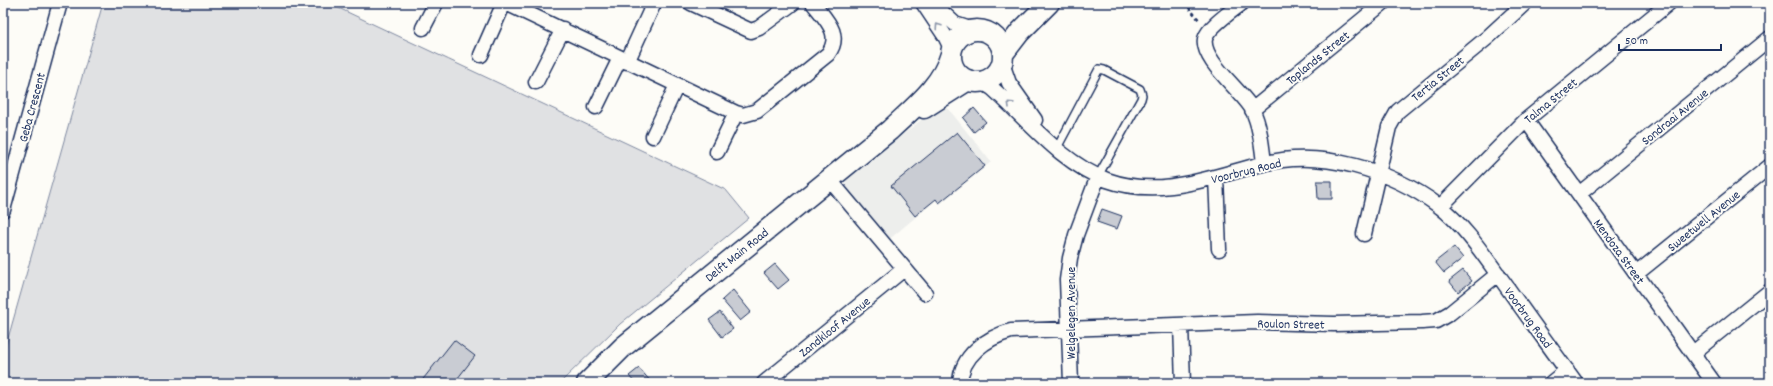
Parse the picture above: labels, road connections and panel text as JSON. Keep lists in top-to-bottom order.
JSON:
{
  "streets": {
    "street": [
      "Toplands Street",
      "Tertia Street",
      "Talma Street",
      "Geba Crescent",
      "Sondraai Avenue",
      "Voorbrug Road",
      "Sweetwell Avenue",
      "Mendoza Street",
      "Delft Main Road",
      "Welgelegen Avenue",
      "Roulon Street",
      "Zandkloof Avenue"
    ]
  },
  "crossings": [
    ["Tertia Street", "Voorbrug Road"],
    ["Talma Street", "Voorbrug Road"],
    ["Talma Street", "Mendoza Street"],
    ["Sondraai Avenue", "Mendoza Street"],
    ["Voorbrug Road", "Delft Main Road"],
    ["Voorbrug Road", "Welgelegen Avenue"],
    ["Voorbrug Road", "Roulon Street"],
    ["Sweetwell Avenue", "Mendoza Street"],
    ["Welgelegen Avenue", "Roulon Street"]
  ],
  "scale_bar": "50 m"
}
